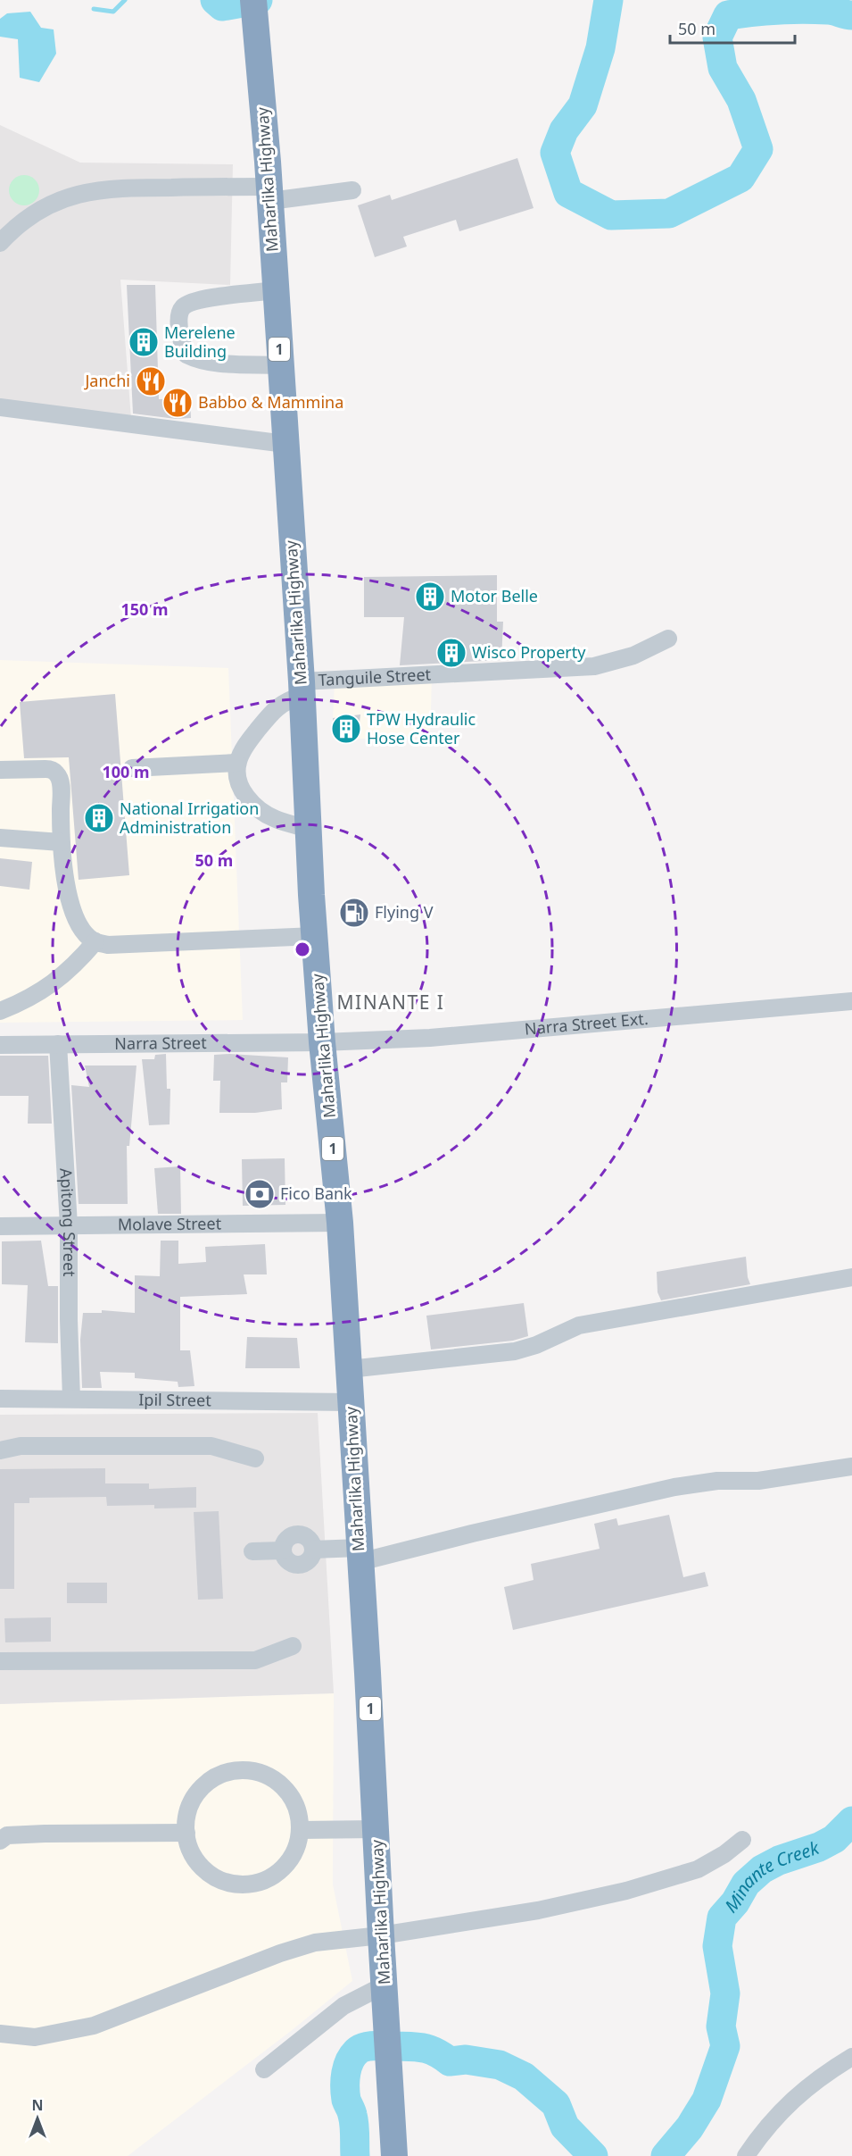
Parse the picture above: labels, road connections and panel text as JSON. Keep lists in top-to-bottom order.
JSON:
{
  "streets": {
    "highway": ["Maharlika Highway", "1"],
    "street": [
      "Tanguile Street",
      "Narra Street Ext.",
      "Narra Street",
      "Apitong Street",
      "Molave Street",
      "Ipil Street"
    ]
  },
  "crossings": [
    ["Maharlika Highway", "Tanguile Street"],
    ["Maharlika Highway", "Narra Street Ext."],
    ["Maharlika Highway", "Narra Street"],
    ["Maharlika Highway", "Molave Street"],
    ["Maharlika Highway", "Ipil Street"],
    ["Narra Street Ext.", "Narra Street"],
    ["Narra Street", "Apitong Street"],
    ["Apitong Street", "Molave Street"],
    ["Apitong Street", "Ipil Street"]
  ],
  "districts": ["MINANTE I"],
  "water": ["Minante Creek"],
  "places": {
    "building": [
      "Merelene Building",
      "Motor Belle",
      "Wisco Property",
      "TPW Hydraulic Hose Center",
      "National Irrigation Administration"
    ],
    "restaurant": ["Janchi", "Babbo & Mammina"],
    "fuel station": ["Flying V"],
    "bank": ["Fico Bank"]
  },
  "scale_bar": "50 m",
  "north": "top",
  "rings": ["150 m", "100 m", "50 m"]
}
